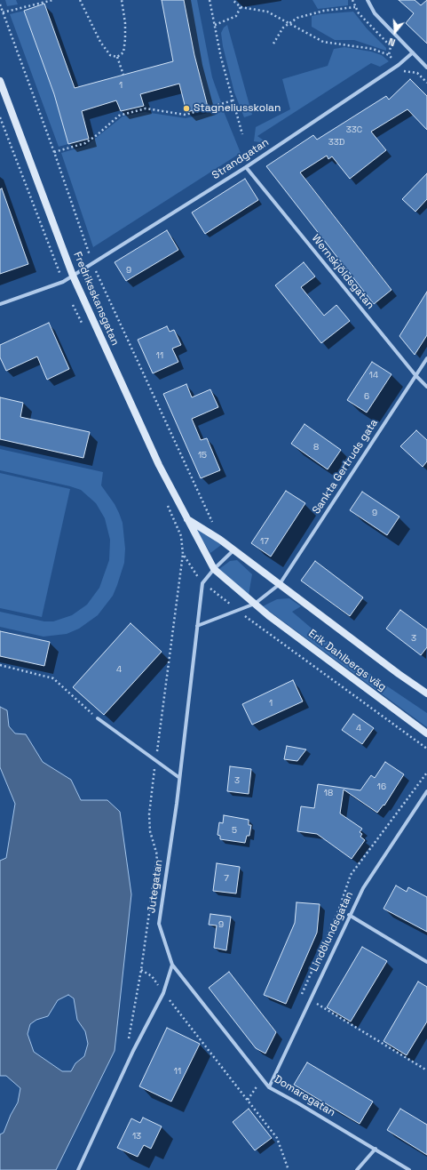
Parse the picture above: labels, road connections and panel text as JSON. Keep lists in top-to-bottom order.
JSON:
{
  "streets": {
    "main road": ["Fredriksskansgatan", "Erik Dahlbergs väg"],
    "street": [
      "Strandgatan",
      "Wernskjöldsgatan",
      "Sankta Gertruds gata",
      "Jutegatan",
      "Lindölundsgatan",
      "Domaregatan"
    ]
  },
  "crossings": [
    ["Strandgatan", "Wernskjöldsgatan"],
    ["Strandgatan", "Fredriksskansgatan"],
    ["Wernskjöldsgatan", "Sankta Gertruds gata"],
    ["Fredriksskansgatan", "Erik Dahlbergs väg"],
    ["Sankta Gertruds gata", "Erik Dahlbergs väg"],
    ["Jutegatan", "Domaregatan"],
    ["Lindölundsgatan", "Domaregatan"]
  ],
  "places": ["Stagneliusskolan"],
  "house_numbers": [
    "1",
    "33C",
    "33D",
    "9",
    "11",
    "14",
    "6",
    "8",
    "15",
    "9",
    "17",
    "3",
    "4",
    "1",
    "4",
    "3",
    "16",
    "18",
    "5",
    "7",
    "9",
    "11",
    "13"
  ],
  "north": "bottom"
}
